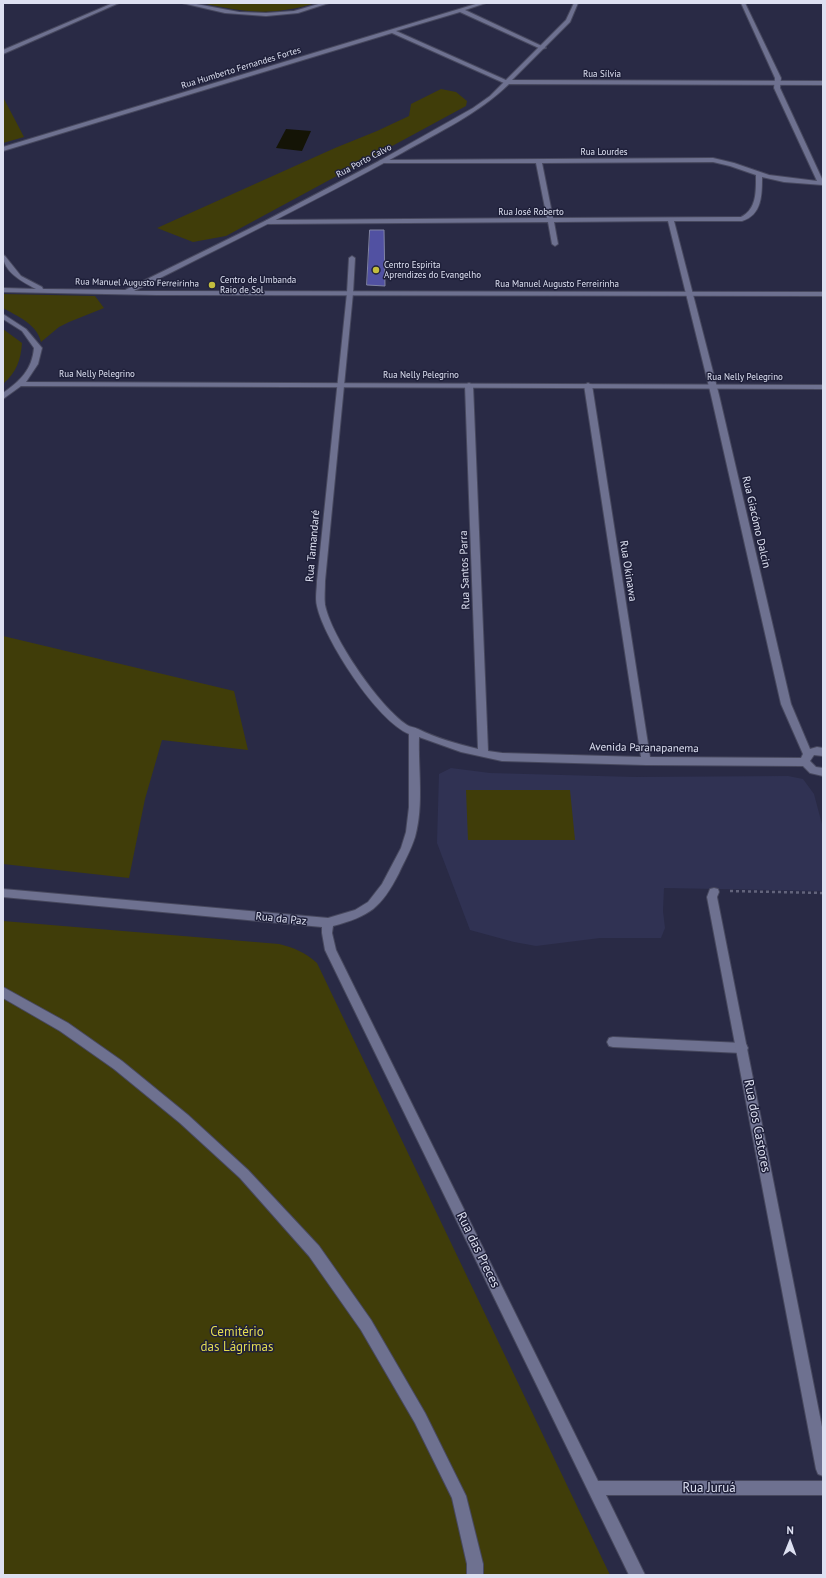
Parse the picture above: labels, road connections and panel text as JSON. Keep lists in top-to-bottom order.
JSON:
{
  "streets": {
    "street": [
      "Rua Humberto Fernandes Fortes",
      "Rua Sílvia",
      "Rua Lourdes",
      "Rua Porto Calvo",
      "Rua José Roberto",
      "Rua Manuel Augusto Ferreirinha",
      "Rua Nelly Pelegrino",
      "Rua Giacómo Dalcin",
      "Rua Tamandaré",
      "Rua Santos Parra",
      "Rua Okinawa",
      "Avenida Paranapanema",
      "Rua da Paz",
      "Rua dos Castores",
      "Rua das Preces",
      "Rua Juruá"
    ]
  },
  "crossings": [
    ["Rua Humberto Fernandes Fortes", "Rua Sílvia"],
    ["Rua Sílvia", "Rua Porto Calvo"],
    ["Rua Lourdes", "Rua Porto Calvo"],
    ["Rua Lourdes", "Rua José Roberto"],
    ["Rua Porto Calvo", "Rua José Roberto"],
    ["Rua Porto Calvo", "Rua Manuel Augusto Ferreirinha"],
    ["Rua José Roberto", "Rua Giacómo Dalcin"],
    ["Rua Manuel Augusto Ferreirinha", "Rua Giacómo Dalcin"],
    ["Rua Manuel Augusto Ferreirinha", "Rua Tamandaré"],
    ["Rua Nelly Pelegrino", "Rua Giacómo Dalcin"],
    ["Rua Nelly Pelegrino", "Rua Tamandaré"],
    ["Rua Nelly Pelegrino", "Rua Santos Parra"],
    ["Rua Nelly Pelegrino", "Rua Okinawa"],
    ["Rua Giacómo Dalcin", "Avenida Paranapanema"],
    ["Rua Tamandaré", "Rua Santos Parra"],
    ["Rua Tamandaré", "Avenida Paranapanema"],
    ["Rua Tamandaré", "Rua da Paz"],
    ["Rua Santos Parra", "Avenida Paranapanema"],
    ["Rua Okinawa", "Avenida Paranapanema"],
    ["Rua da Paz", "Rua das Preces"],
    ["Rua das Preces", "Rua Juruá"]
  ],
  "parks": ["Cemitério das Lágrimas"],
  "places": ["Centro Espirita Aprendizes do Evangelho", "Centro de Umbanda Raio de Sol"],
  "north": "top"
}
